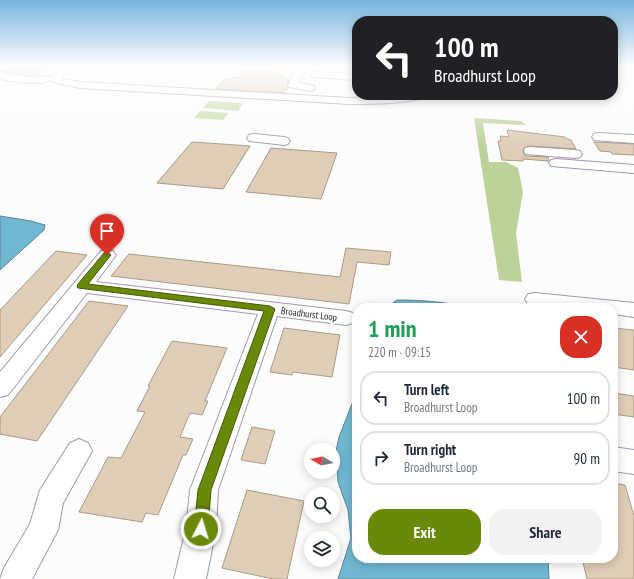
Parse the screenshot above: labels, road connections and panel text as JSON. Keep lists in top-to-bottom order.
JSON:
{
  "streets": {
    "street": ["Broadhurst Loop"]
  },
  "north": "left",
  "page": {
    "turn": ["100 m", "Broadhurst Loop"],
    "heading": ["1 min", "220 m · 09:15"],
    "list": [
      {
        "name": "Turn left",
        "note": "Broadhurst Loop",
        "value": "100 m"
      },
      {
        "name": "Turn right",
        "note": "Broadhurst Loop",
        "value": "90 m"
      }
    ],
    "buttons": ["Exit", "Share"]
  }
}
